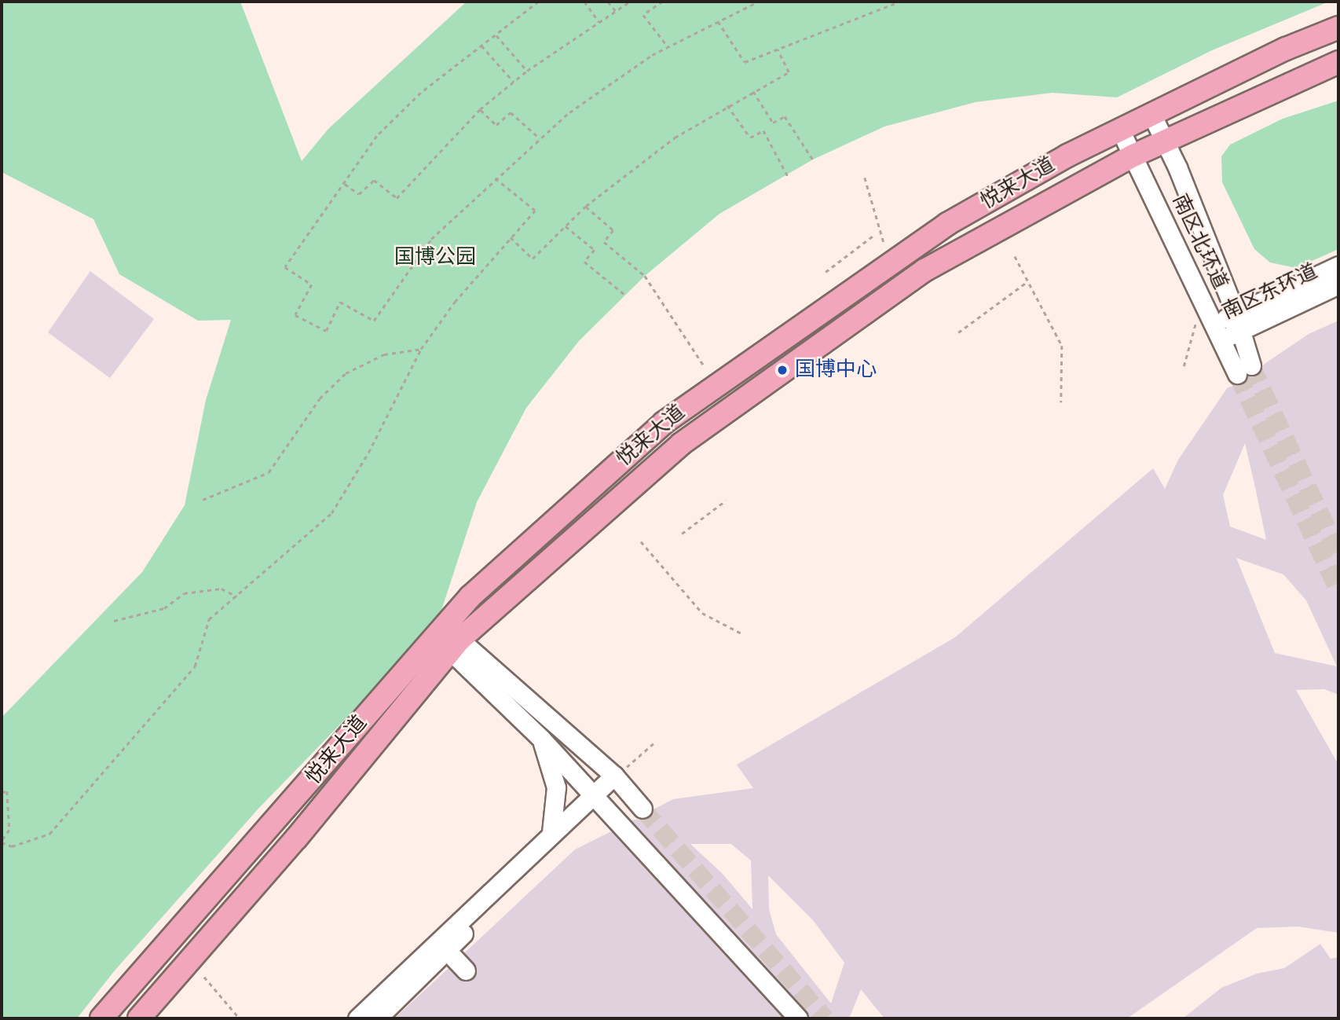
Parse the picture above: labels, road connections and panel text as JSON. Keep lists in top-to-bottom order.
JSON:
{
  "streets": {
    "main road": ["悦来大道"],
    "street": ["南区北环道", "南区东环道"]
  },
  "crossings": [
    ["悦来大道", "南区北环道"],
    ["南区北环道", "南区东环道"]
  ],
  "parks": ["国博公园"],
  "places": ["国博中心"]
}
